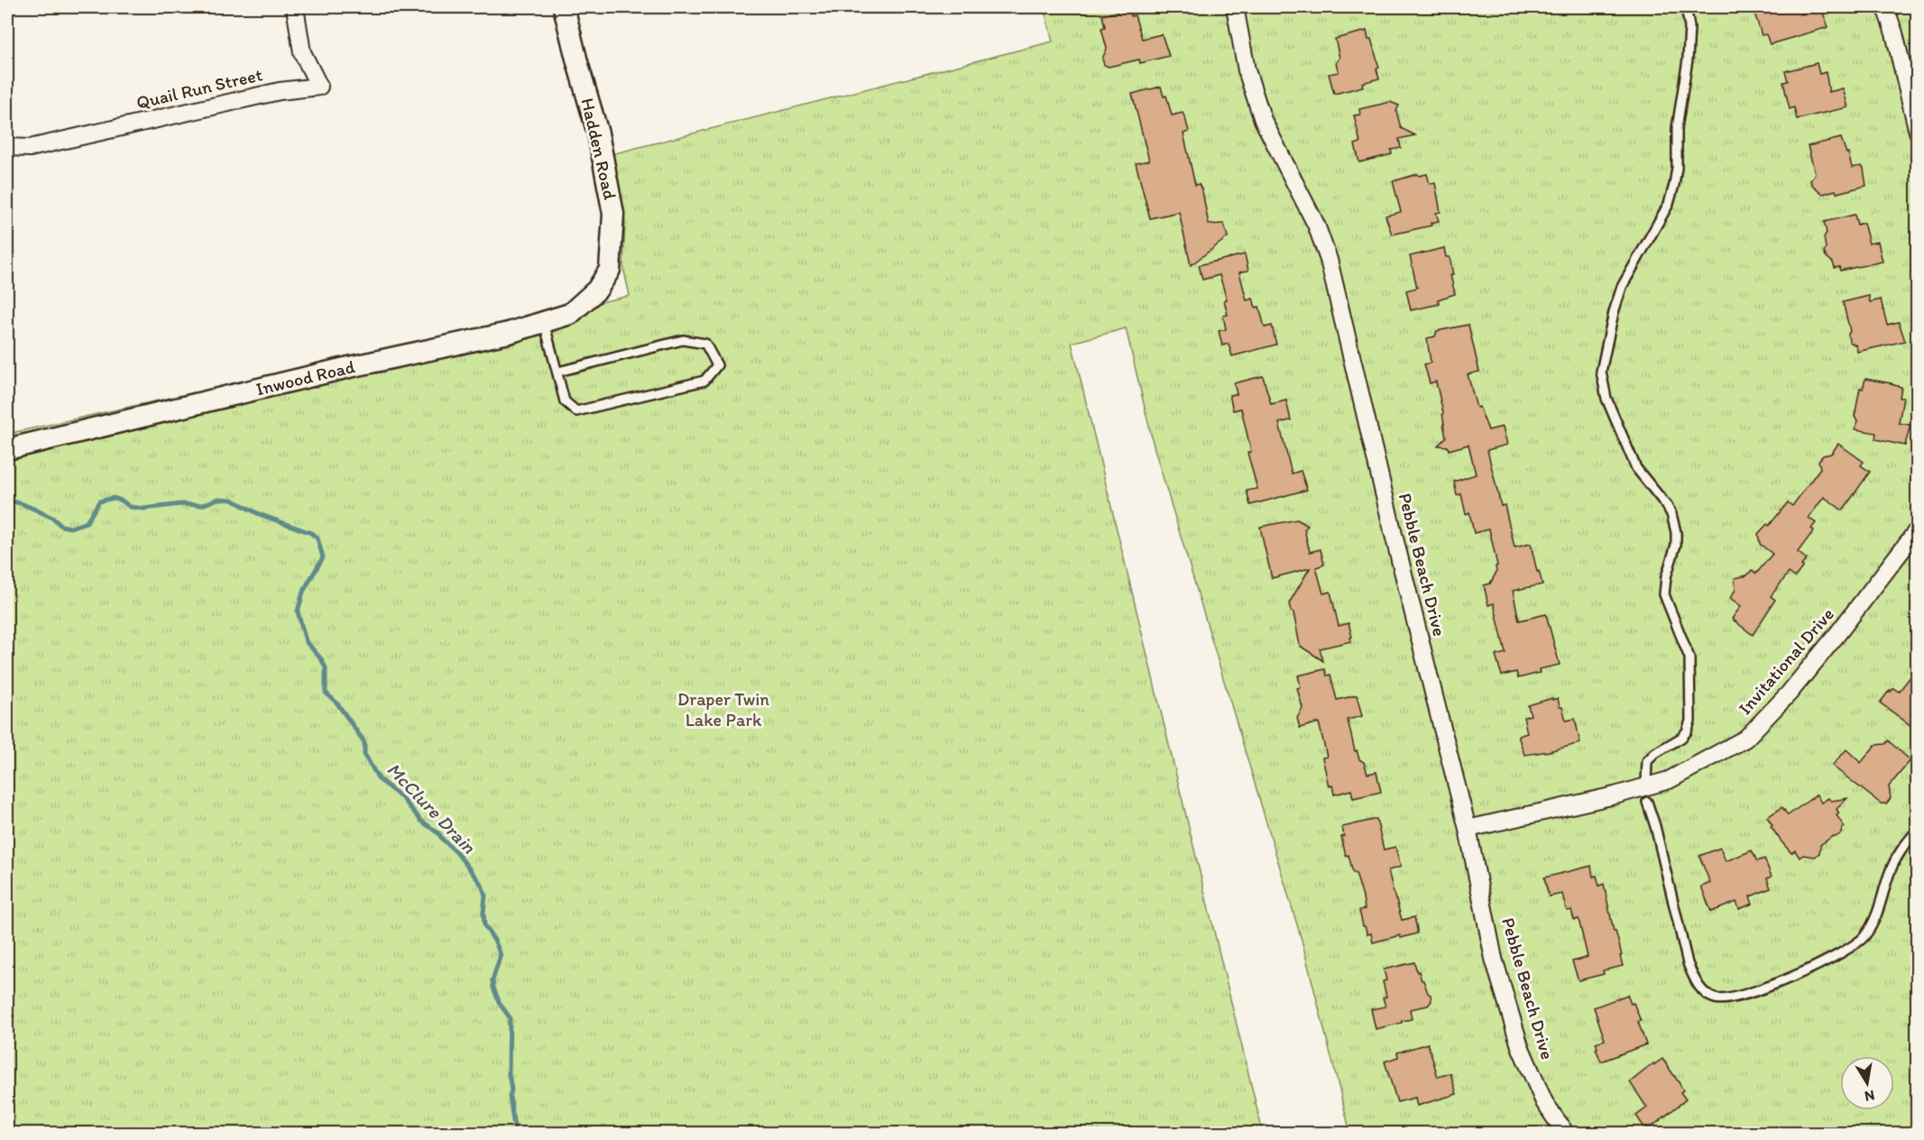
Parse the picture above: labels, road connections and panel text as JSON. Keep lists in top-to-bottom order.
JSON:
{
  "streets": {
    "street": [
      "Quail Run Street",
      "Hadden Road",
      "Inwood Road",
      "Pebble Beach Drive",
      "Invitational Drive"
    ]
  },
  "crossings": [
    ["Hadden Road", "Inwood Road"],
    ["Pebble Beach Drive", "Invitational Drive"]
  ],
  "water": ["McClure Drain"],
  "parks": ["Draper Twin Lake Park"],
  "north": "bottom"
}
